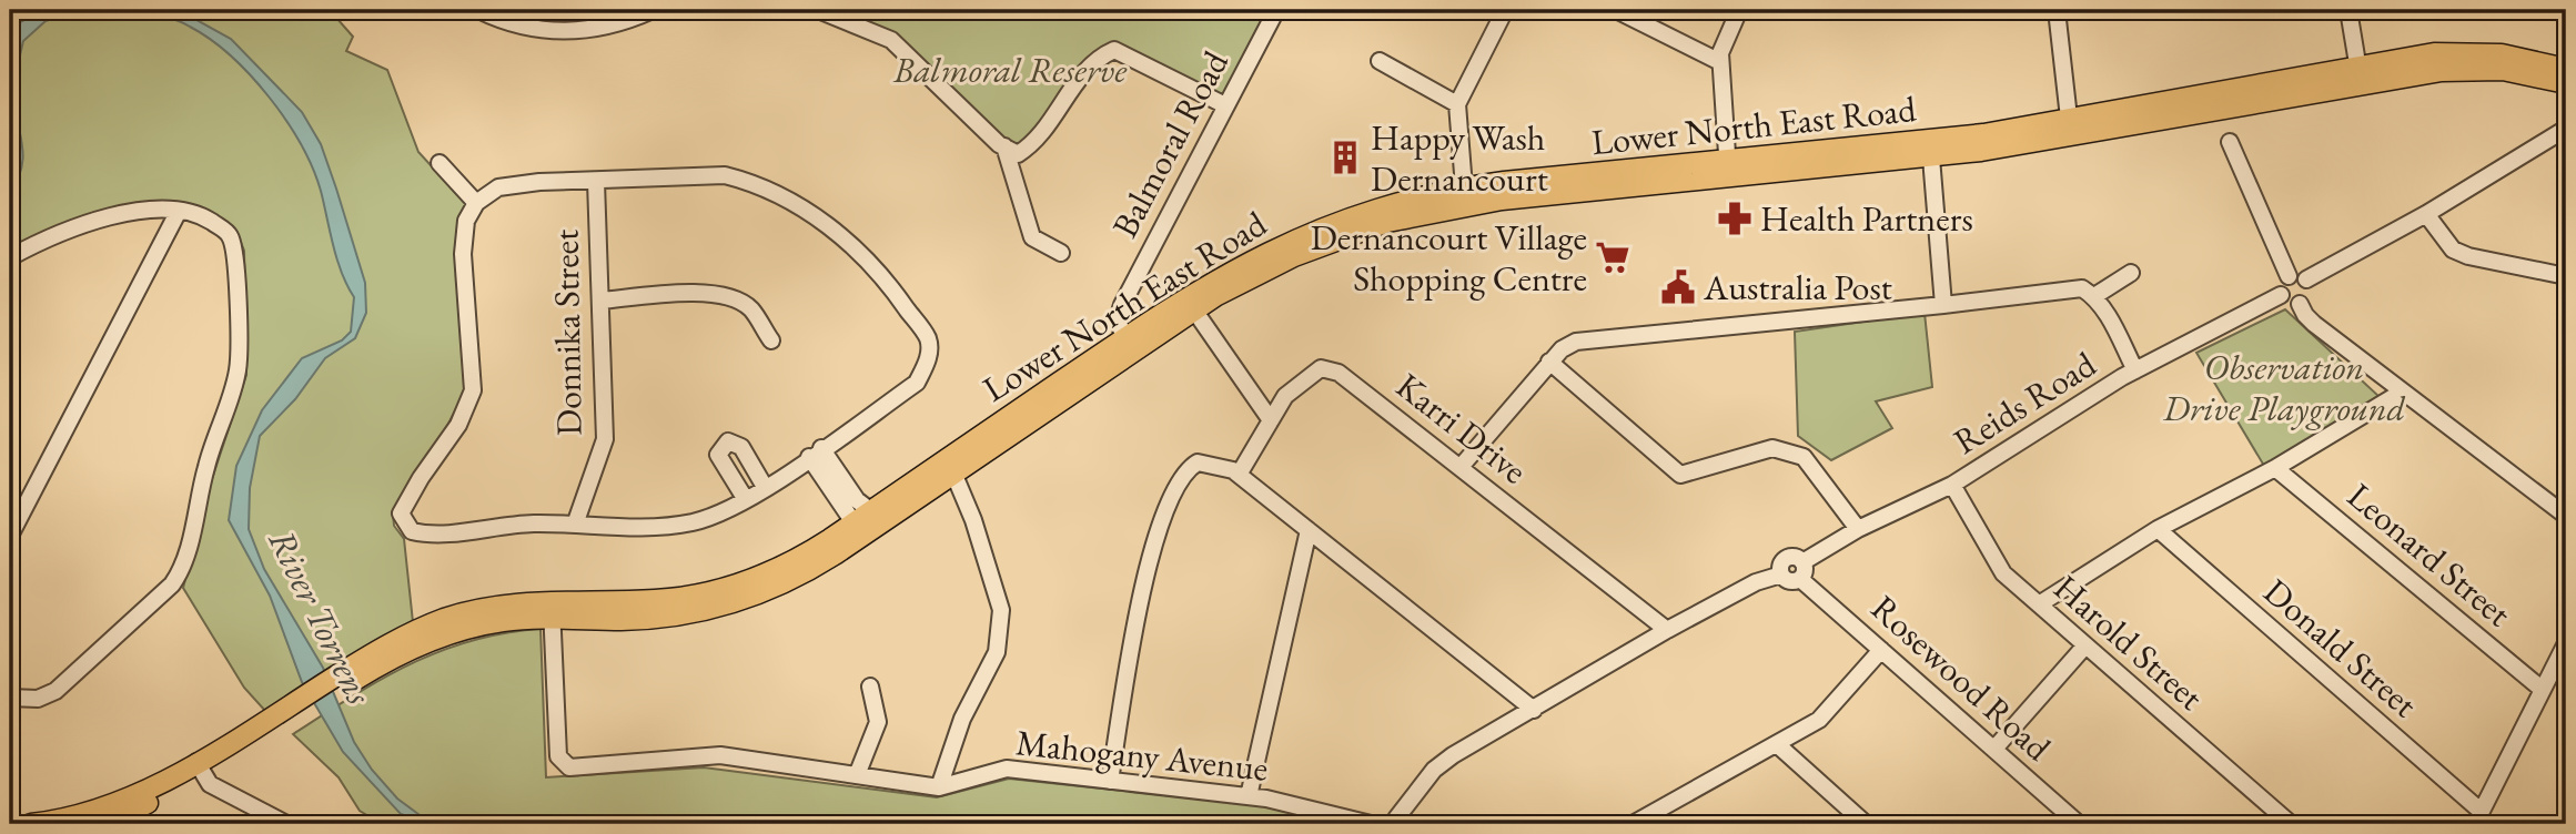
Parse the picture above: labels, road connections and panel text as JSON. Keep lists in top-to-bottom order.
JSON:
{
  "streets": {
    "main road": ["Lower North East Road"],
    "street": [
      "Balmoral Road",
      "Donnika Street",
      "Reids Road",
      "Karri Drive",
      "Leonard Street",
      "Harold Street",
      "Donald Street",
      "Rosewood Road",
      "Mahogany Avenue"
    ]
  },
  "crossings": [
    ["Lower North East Road", "Balmoral Road"],
    ["Lower North East Road", "Mahogany Avenue"],
    ["Reids Road", "Harold Street"],
    ["Reids Road", "Rosewood Road"]
  ],
  "water": ["River Torrens"],
  "parks": ["Balmoral Reserve", "Observation Drive Playground"],
  "places": {
    "building": ["Happy Wash Dernancourt"],
    "pharmacy": ["Health Partners"],
    "supermarket": ["Dernancourt Village Shopping Centre"],
    "public building": ["Australia Post"]
  }
}
